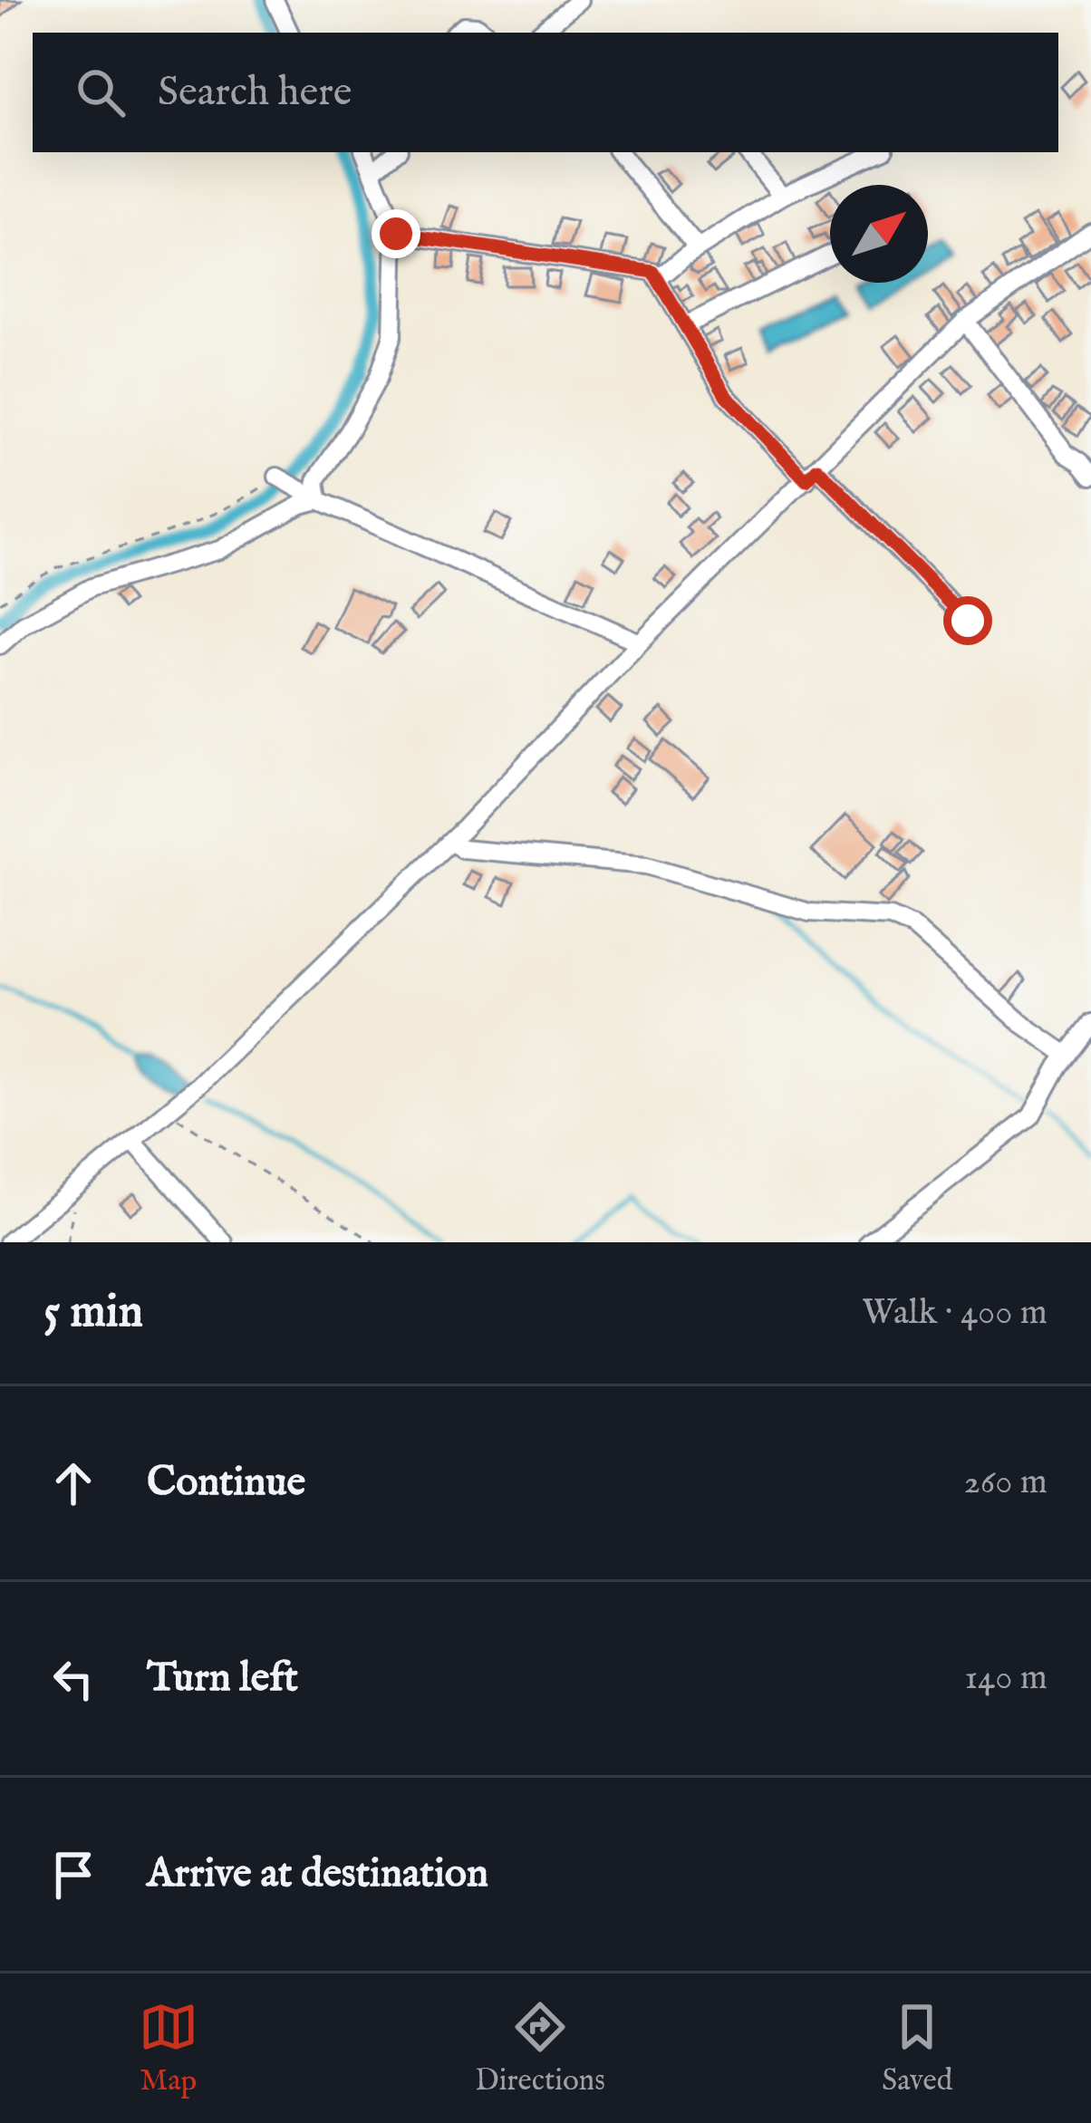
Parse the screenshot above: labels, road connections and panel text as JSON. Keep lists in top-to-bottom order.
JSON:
{
  "north": "top right",
  "page": {
    "search": "Search here",
    "heading": ["5 min", "Walk · 400 m"],
    "list": [
      ["Continue", "260 m"],
      ["Turn left", "140 m"],
      "Arrive at destination"
    ],
    "nav": ["Map", "Directions", "Saved"]
  }
}
